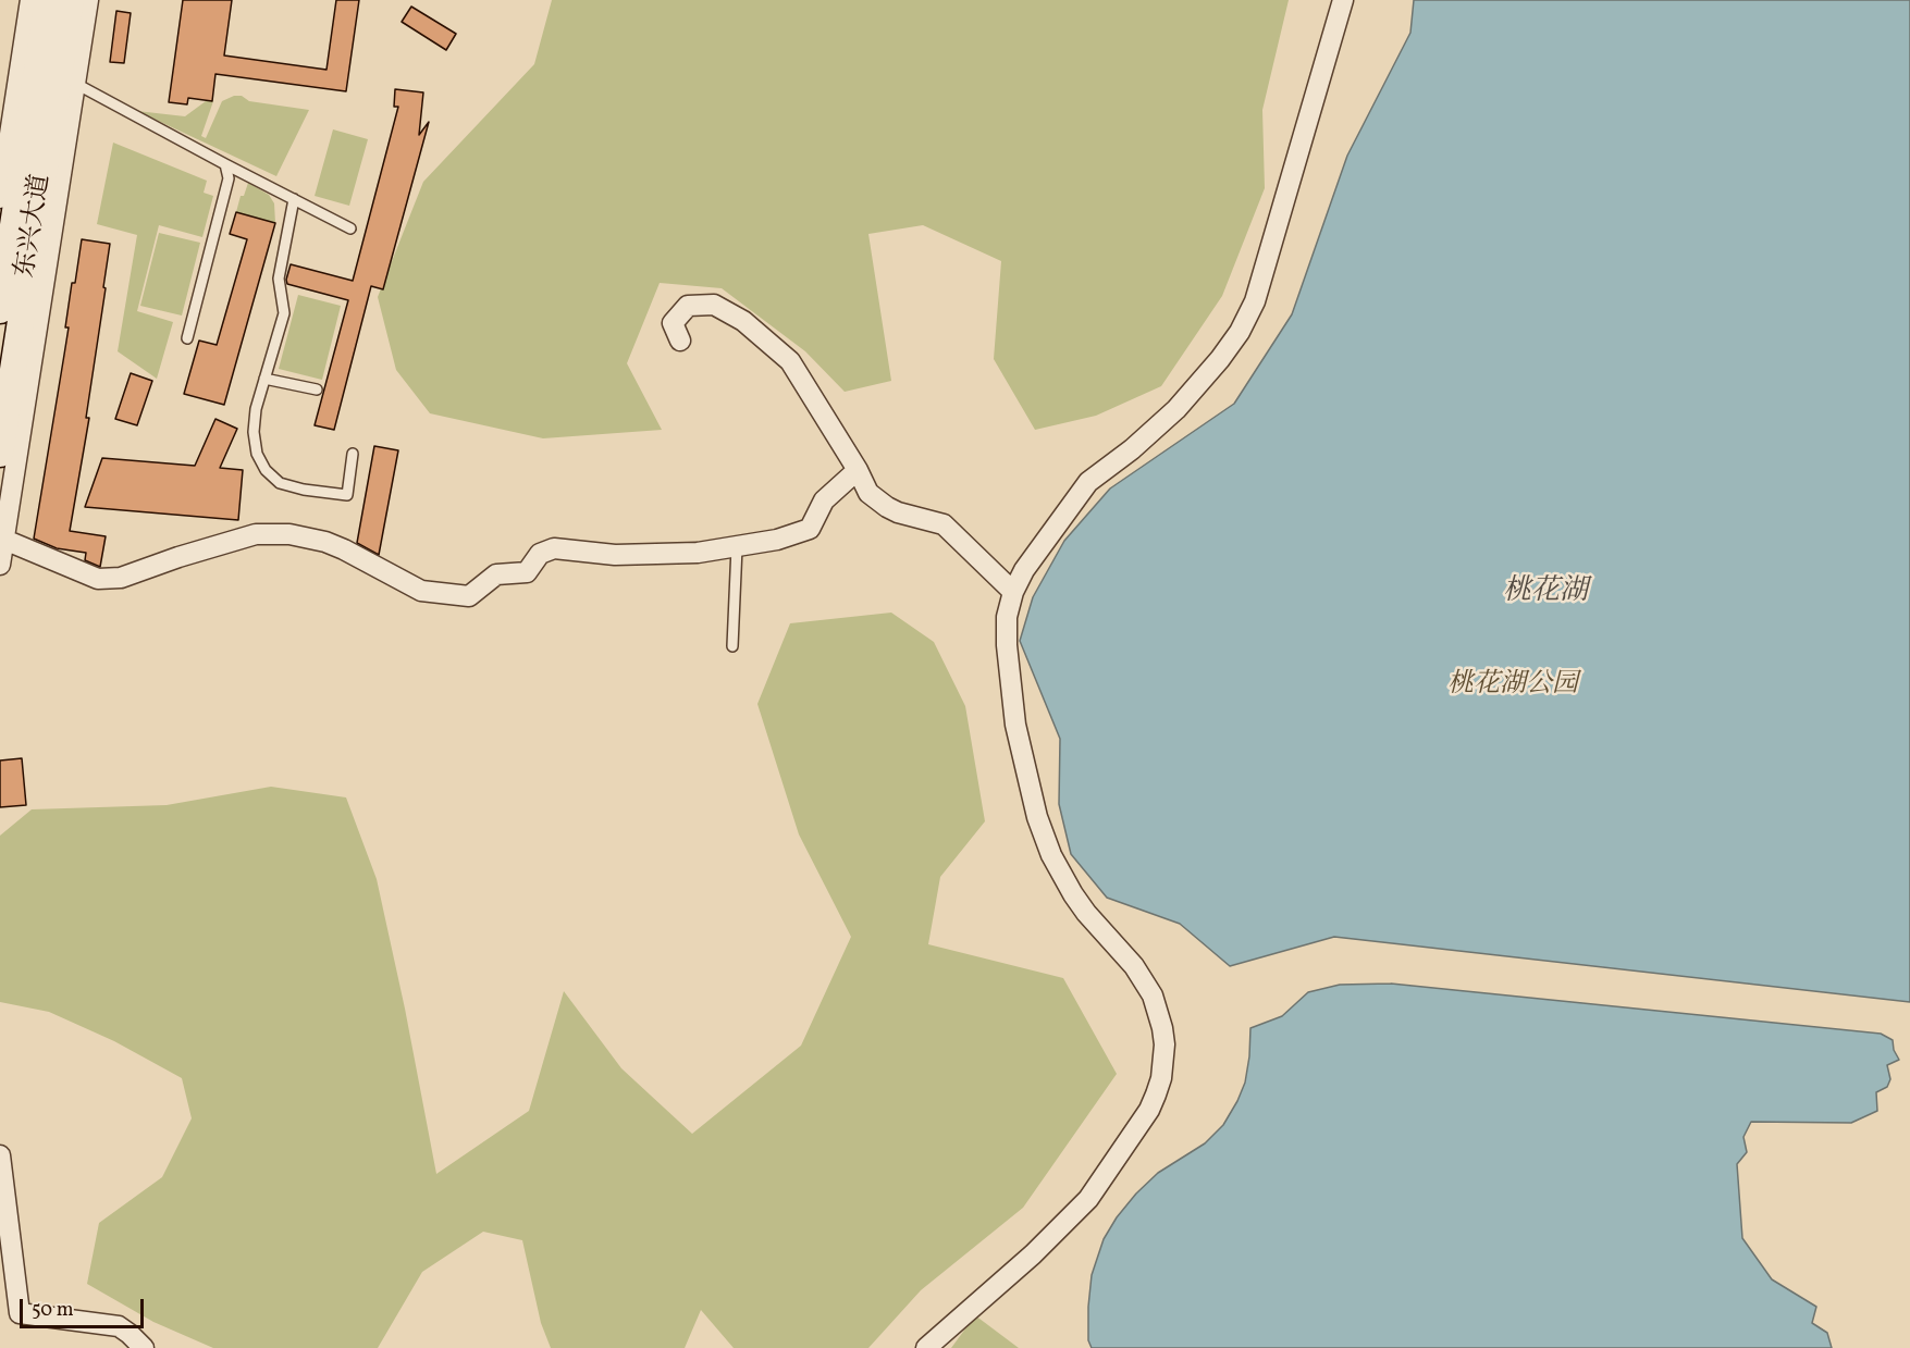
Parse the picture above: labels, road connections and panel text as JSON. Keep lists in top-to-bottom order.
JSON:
{
  "streets": {
    "main road": ["东兴大道"]
  },
  "water": ["桃花湖"],
  "parks": ["桃花湖公园"],
  "scale_bar": "50 m"
}
